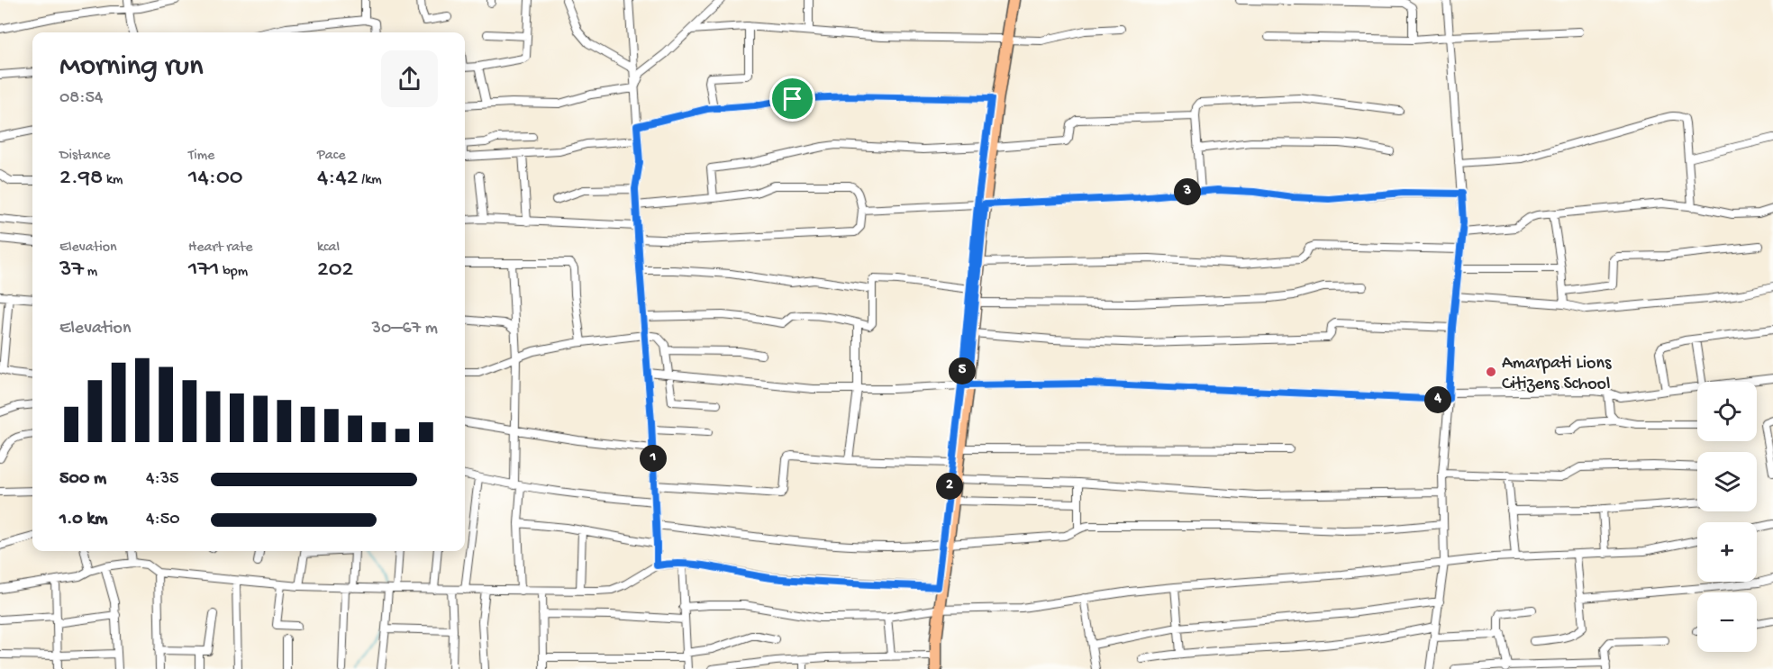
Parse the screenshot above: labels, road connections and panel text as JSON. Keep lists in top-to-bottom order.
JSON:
{
  "places": ["Amarpati Lions Citizens School"],
  "page": {
    "heading": ["Morning run", "08:54"],
    "stats": [
      ["Distance", "2.98 km"],
      ["Time", "14:00"],
      ["Pace", "4:42 /km"],
      ["Elevation", "37 m"],
      ["Heart rate", "171 bpm"],
      ["kcal", "202"]
    ],
    "pins": [
      "3",
      "5",
      "4",
      "1",
      "2"
    ],
    "chart": ["Elevation", "30–67 m"],
    "map_buttons": ["+", "−"],
    "list": [
      {
        "name": "500 m",
        "note": "4:35"
      },
      {
        "name": "1.0 km",
        "note": "4:50"
      }
    ]
  }
}
